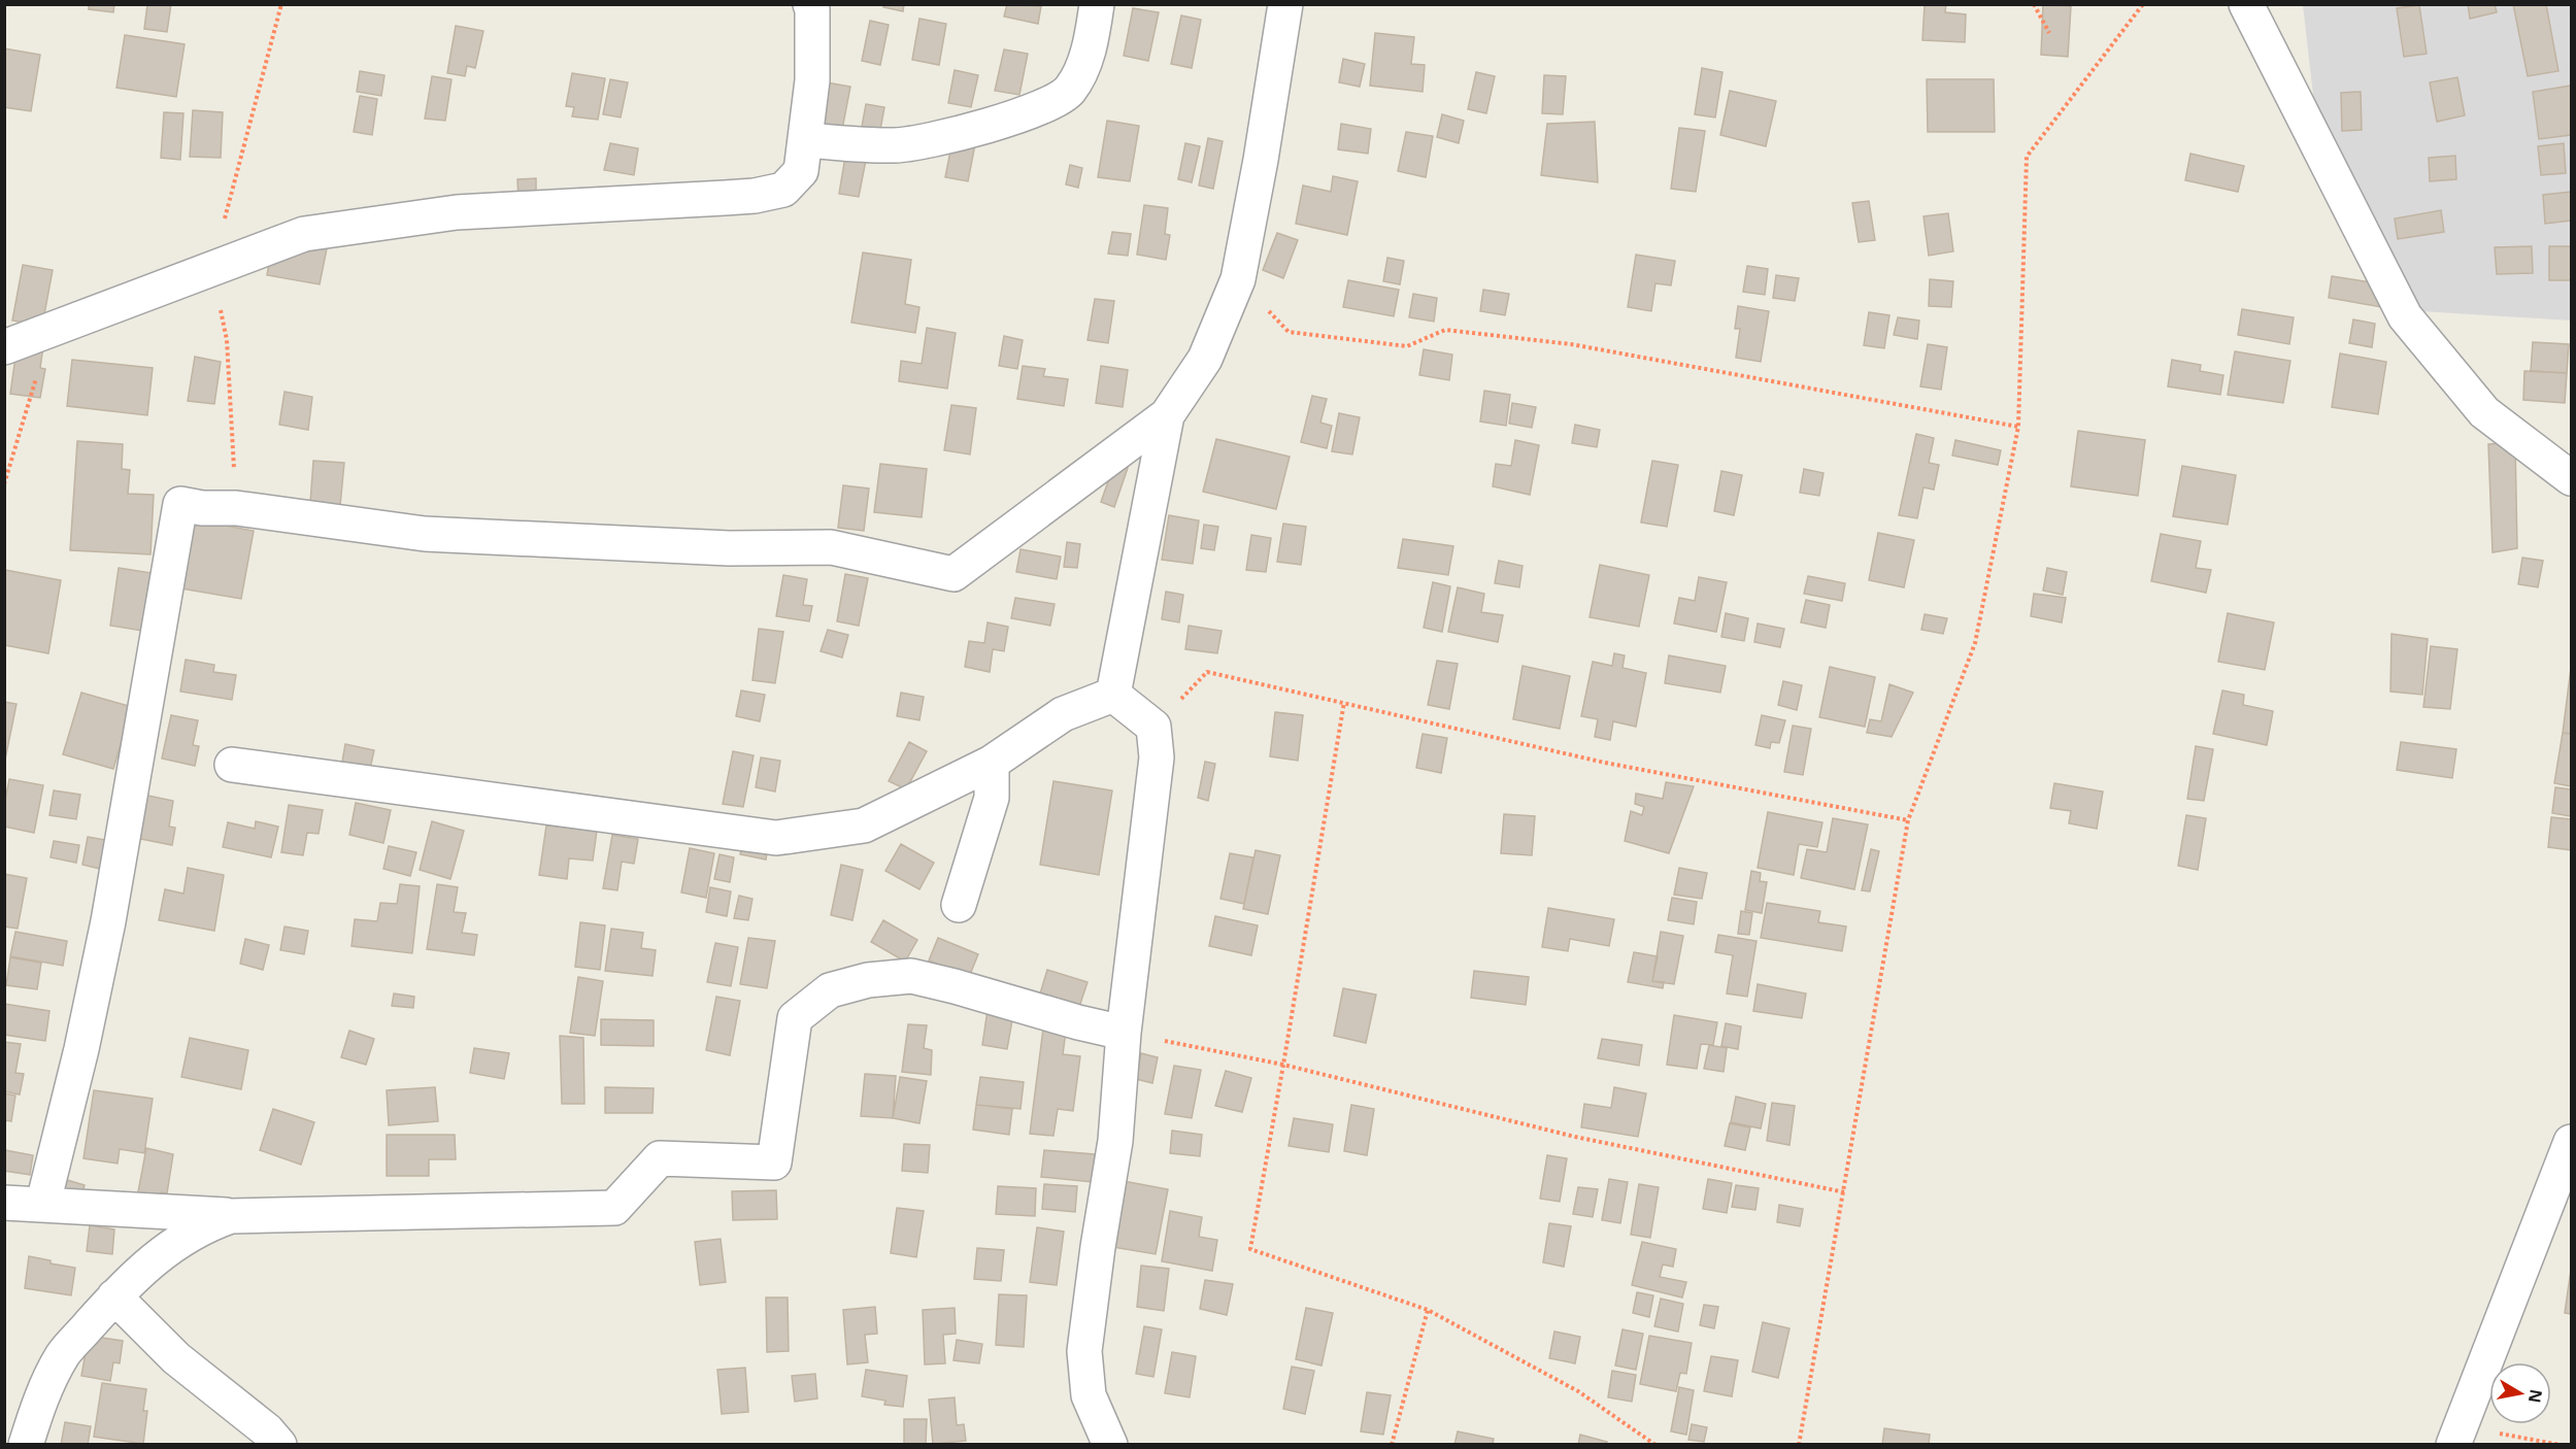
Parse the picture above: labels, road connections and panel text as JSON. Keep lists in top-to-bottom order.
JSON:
{
  "north": "right"
}
